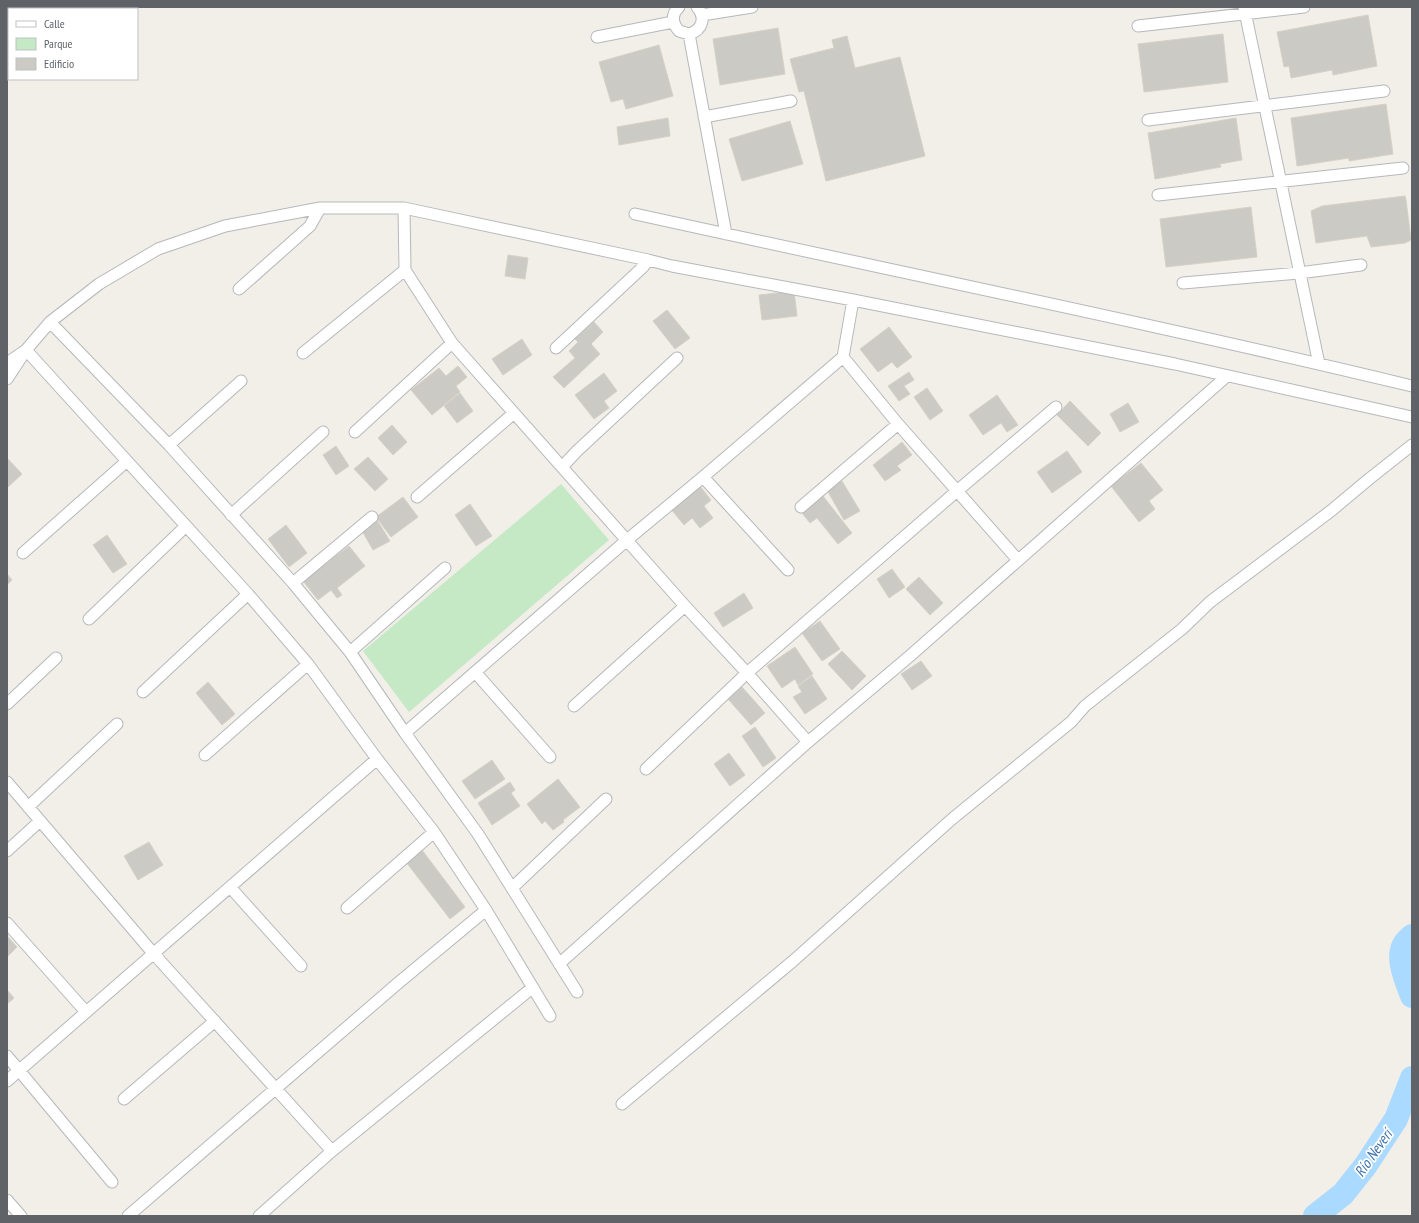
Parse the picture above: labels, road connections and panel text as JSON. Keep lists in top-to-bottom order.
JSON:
{
  "water": ["Río Neverí"],
  "legend": ["Calle", "Parque", "Edificio"]
}
